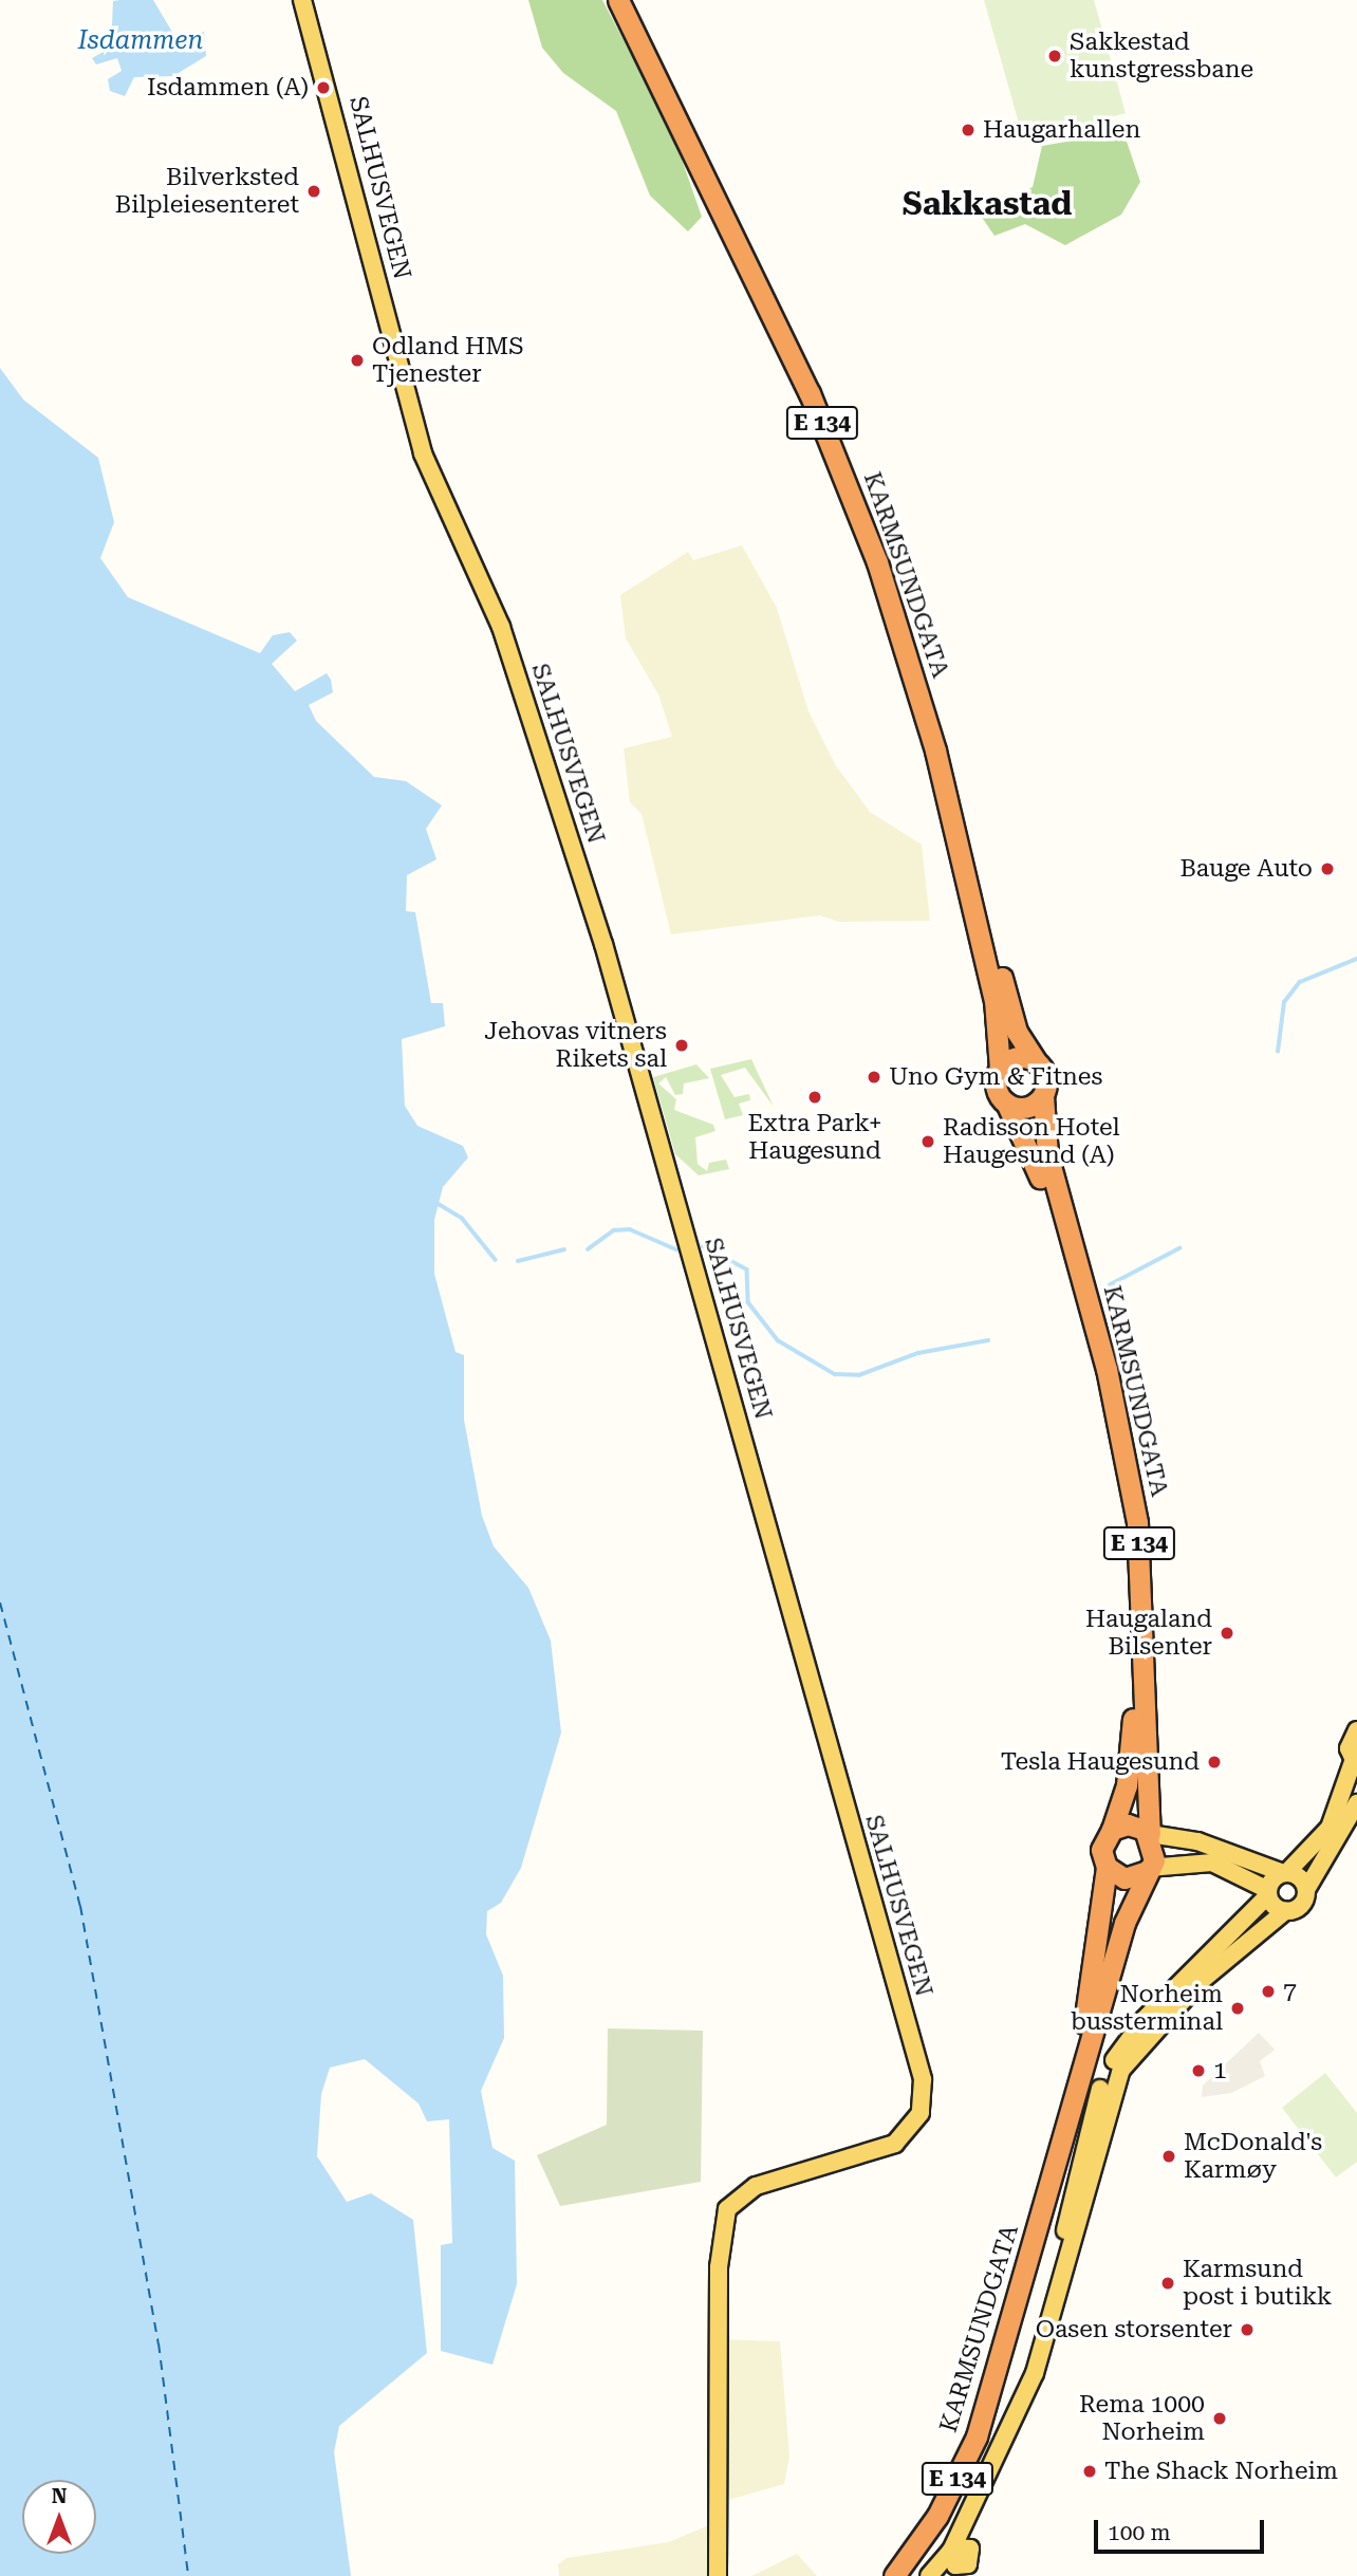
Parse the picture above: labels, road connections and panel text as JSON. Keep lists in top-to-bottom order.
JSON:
{
  "streets": {
    "highway": ["E 134", "KARMSUNDGATA"],
    "main road": ["SALHUSVEGEN"]
  },
  "crossings": [
    ["E 134", "KARMSUNDGATA"]
  ],
  "districts": ["Sakkastad"],
  "water": ["Isdammen"],
  "places": [
    "Sakkestad kunstgressbane",
    "Isdammen (A)",
    "Haugarhallen",
    "Bilverksted Bilpleiesenteret",
    "Odland HMS Tjenester",
    "Bauge Auto",
    "Jehovas vitners Rikets sal",
    "Uno Gym & Fitnes",
    "Extra Park+ Haugesund",
    "Radisson Hotel Haugesund (A)",
    "Haugaland Bilsenter",
    "Tesla Haugesund",
    "7",
    "Norheim bussterminal",
    "1",
    "McDonald's Karmøy",
    "Karmsund post i butikk",
    "Oasen storsenter",
    "Rema 1000 Norheim",
    "The Shack Norheim"
  ],
  "scale_bar": "100 m",
  "north": "top"
}
